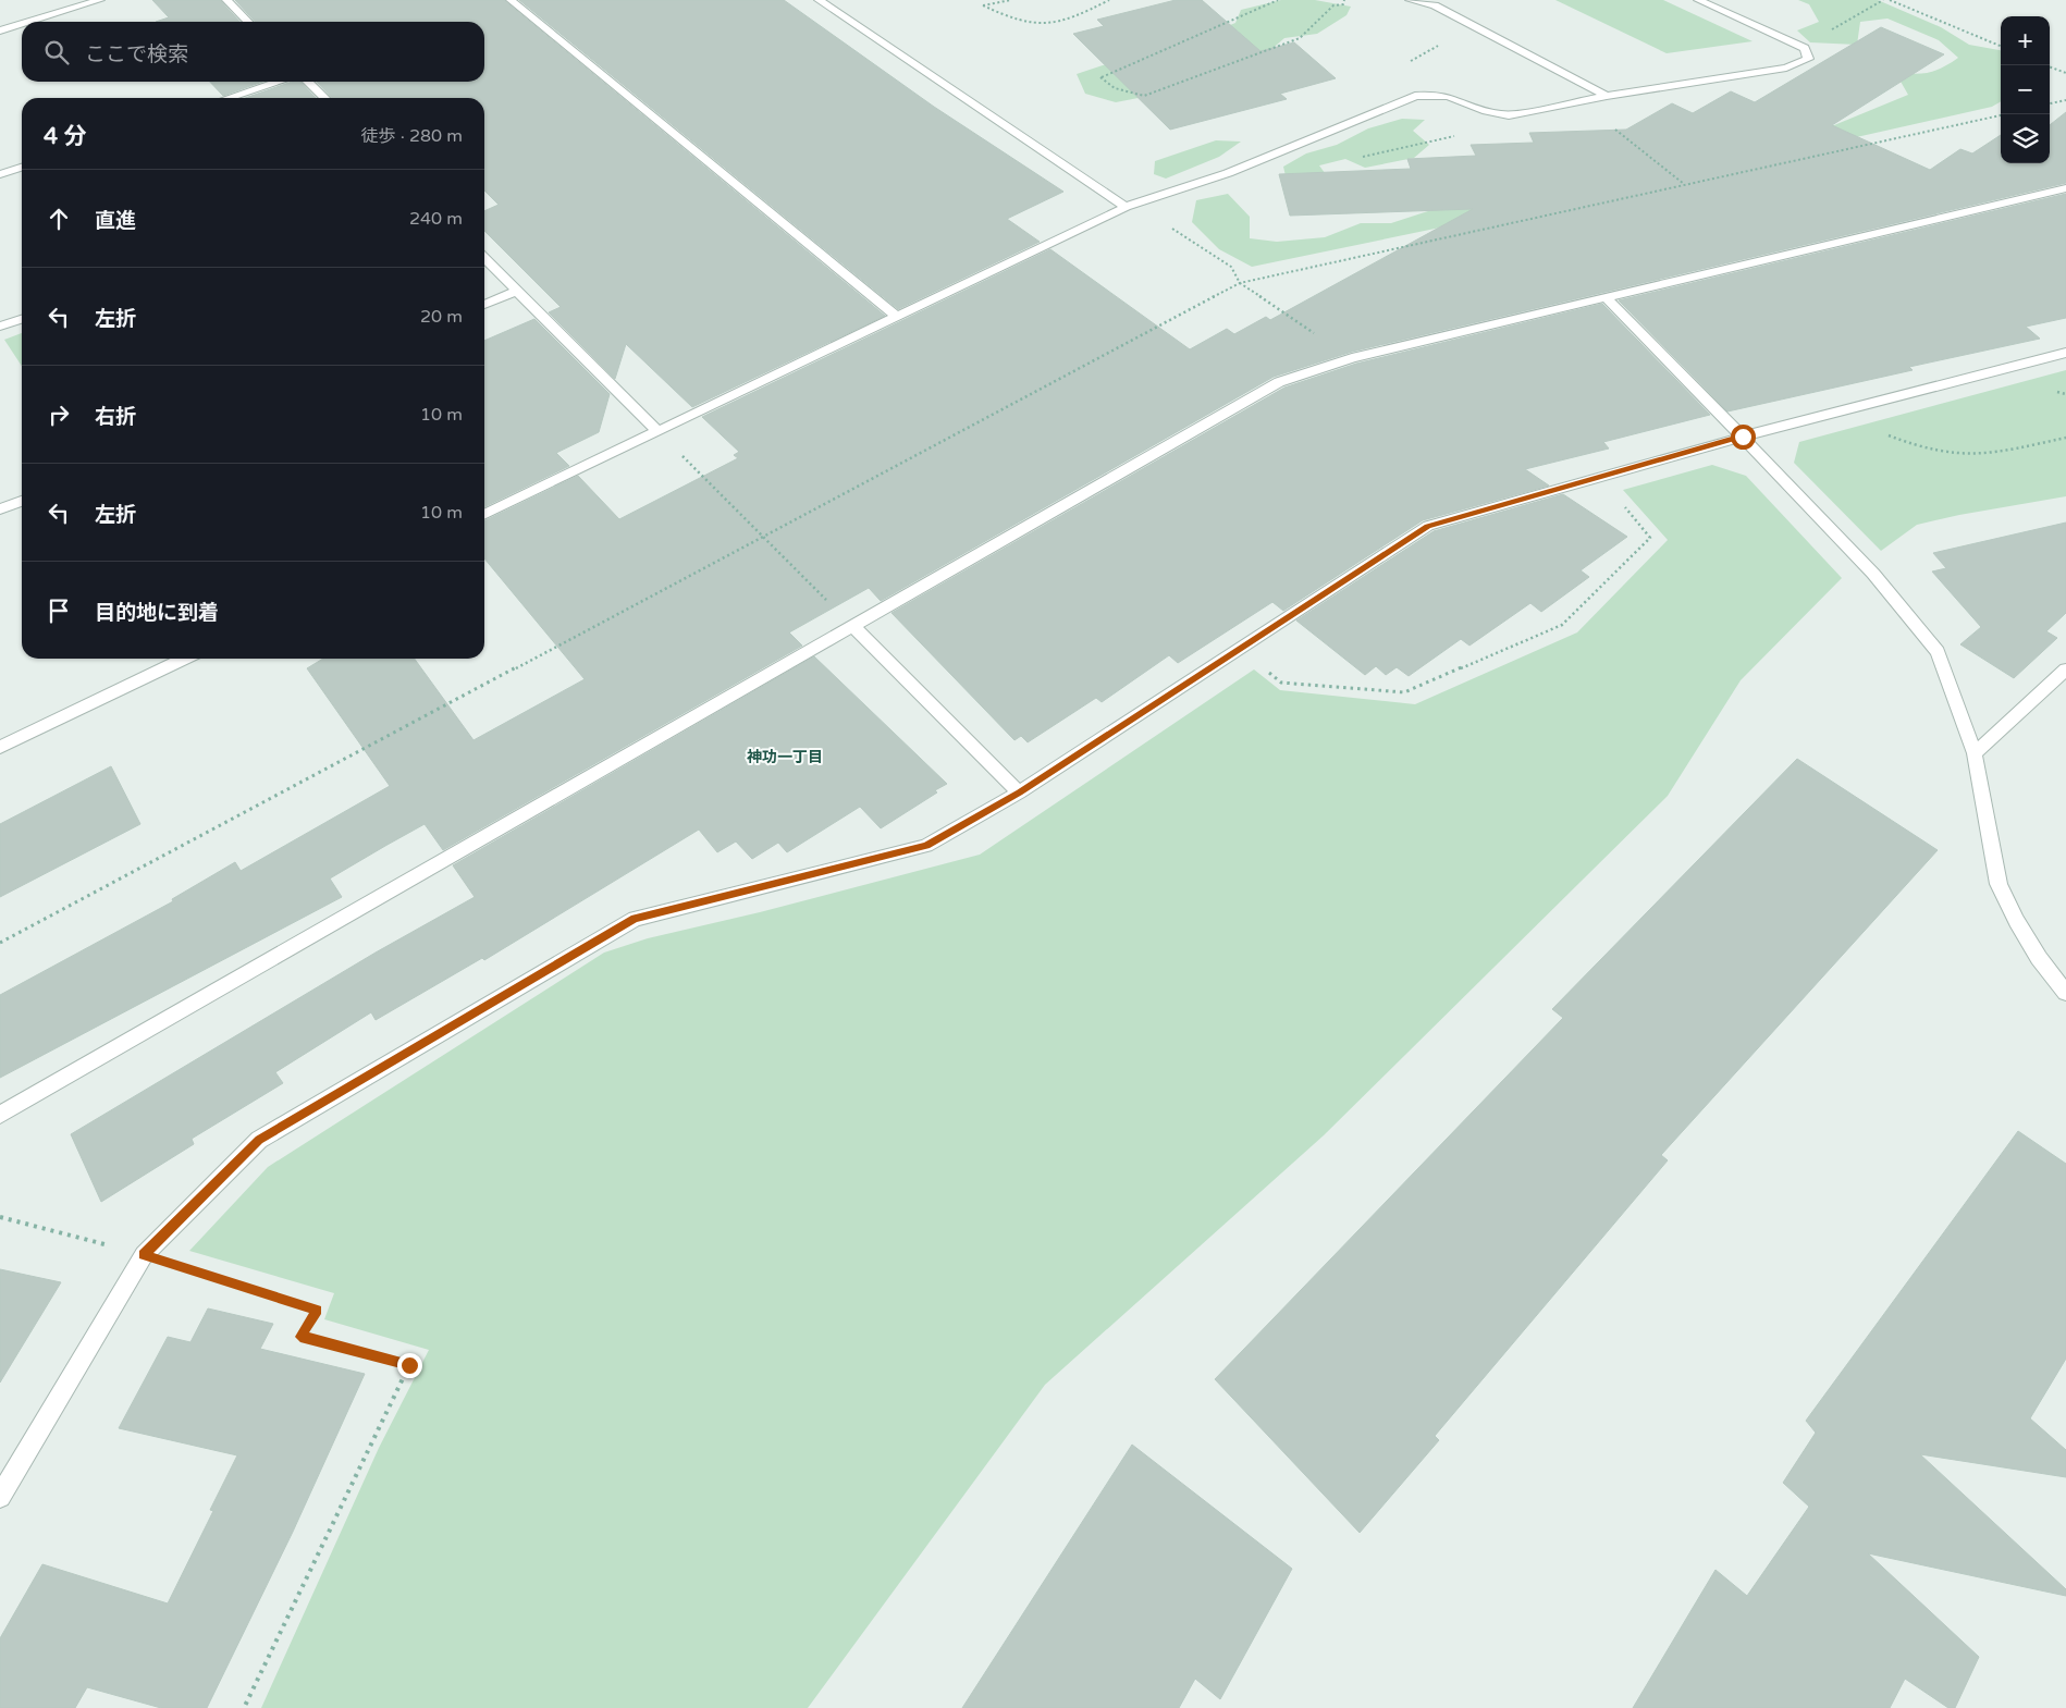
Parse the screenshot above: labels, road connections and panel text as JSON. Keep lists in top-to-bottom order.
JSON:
{
  "districts": ["神功一丁目"],
  "page": {
    "map_buttons": ["+", "−"],
    "search": "ここで検索",
    "heading": ["4 分", "徒歩 · 280 m"],
    "list": [
      ["直進", "240 m"],
      ["左折", "20 m"],
      ["右折", "10 m"],
      ["左折", "10 m"],
      "目的地に到着"
    ]
  }
}
